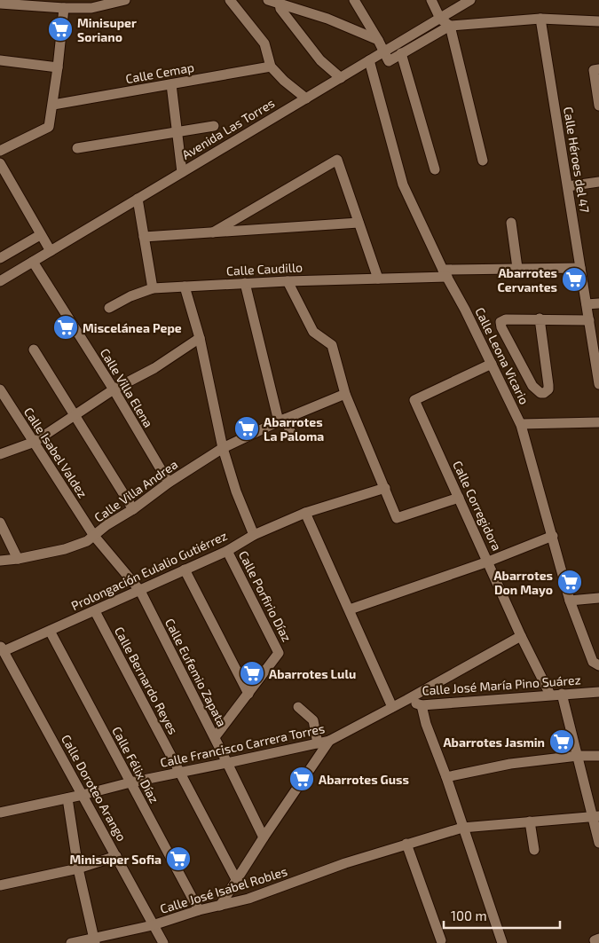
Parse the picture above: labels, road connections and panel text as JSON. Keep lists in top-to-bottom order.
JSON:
{
  "streets": {
    "street": [
      "Calle Cemap",
      "Avenida Las Torres",
      "Calle Héroes del 47",
      "Calle Caudillo",
      "Calle Leona Vicario",
      "Calle Villa Elena",
      "Calle Isabel Valdez",
      "Calle Villa Andrea",
      "Calle Corregidora",
      "Prolongación Eulalio Gutiérrez",
      "Calle Porfirio Díaz",
      "Calle Eufemio Zapata",
      "Calle Bernardo Reyes",
      "Calle José María Pino Suárez",
      "Calle Francisco Carrera Torres",
      "Calle Félix Díaz",
      "Calle Doroteo Arango",
      "Calle José Isabel Robles"
    ]
  },
  "crossings": [
    ["Avenida Las Torres", "Calle Leona Vicario"],
    ["Avenida Las Torres", "Calle Villa Elena"],
    ["Calle Héroes del 47", "Calle Caudillo"],
    ["Calle Caudillo", "Calle Leona Vicario"],
    ["Calle Leona Vicario", "Calle Corregidora"],
    ["Calle Villa Elena", "Calle Villa Andrea"],
    ["Calle Isabel Valdez", "Calle Villa Andrea"],
    ["Calle Isabel Valdez", "Prolongación Eulalio Gutiérrez"],
    ["Calle Isabel Valdez", "Calle Eufemio Zapata"],
    ["Calle Corregidora", "Calle José María Pino Suárez"],
    ["Calle Corregidora", "Calle Francisco Carrera Torres"],
    ["Prolongación Eulalio Gutiérrez", "Calle Porfirio Díaz"],
    ["Prolongación Eulalio Gutiérrez", "Calle Eufemio Zapata"],
    ["Prolongación Eulalio Gutiérrez", "Calle Bernardo Reyes"],
    ["Prolongación Eulalio Gutiérrez", "Calle Félix Díaz"],
    ["Prolongación Eulalio Gutiérrez", "Calle Doroteo Arango"],
    ["Calle Porfirio Díaz", "Calle Eufemio Zapata"],
    ["Calle Eufemio Zapata", "Calle Francisco Carrera Torres"],
    ["Calle Bernardo Reyes", "Calle Francisco Carrera Torres"],
    ["Calle José María Pino Suárez", "Calle Francisco Carrera Torres"],
    ["Calle Francisco Carrera Torres", "Calle Félix Díaz"],
    ["Calle Francisco Carrera Torres", "Calle Doroteo Arango"],
    ["Calle Félix Díaz", "Calle José Isabel Robles"],
    ["Calle Doroteo Arango", "Calle José Isabel Robles"]
  ],
  "places": {
    "supermarket": [
      "Minisuper Soriano",
      "Abarrotes Cervantes",
      "Miscelánea Pepe",
      "Abarrotes La Paloma",
      "Abarrotes Don Mayo",
      "Abarrotes Lulu",
      "Abarrotes Jasmin",
      "Abarrotes Guss",
      "Minisuper Sofia"
    ]
  },
  "scale_bar": "100 m"
}
